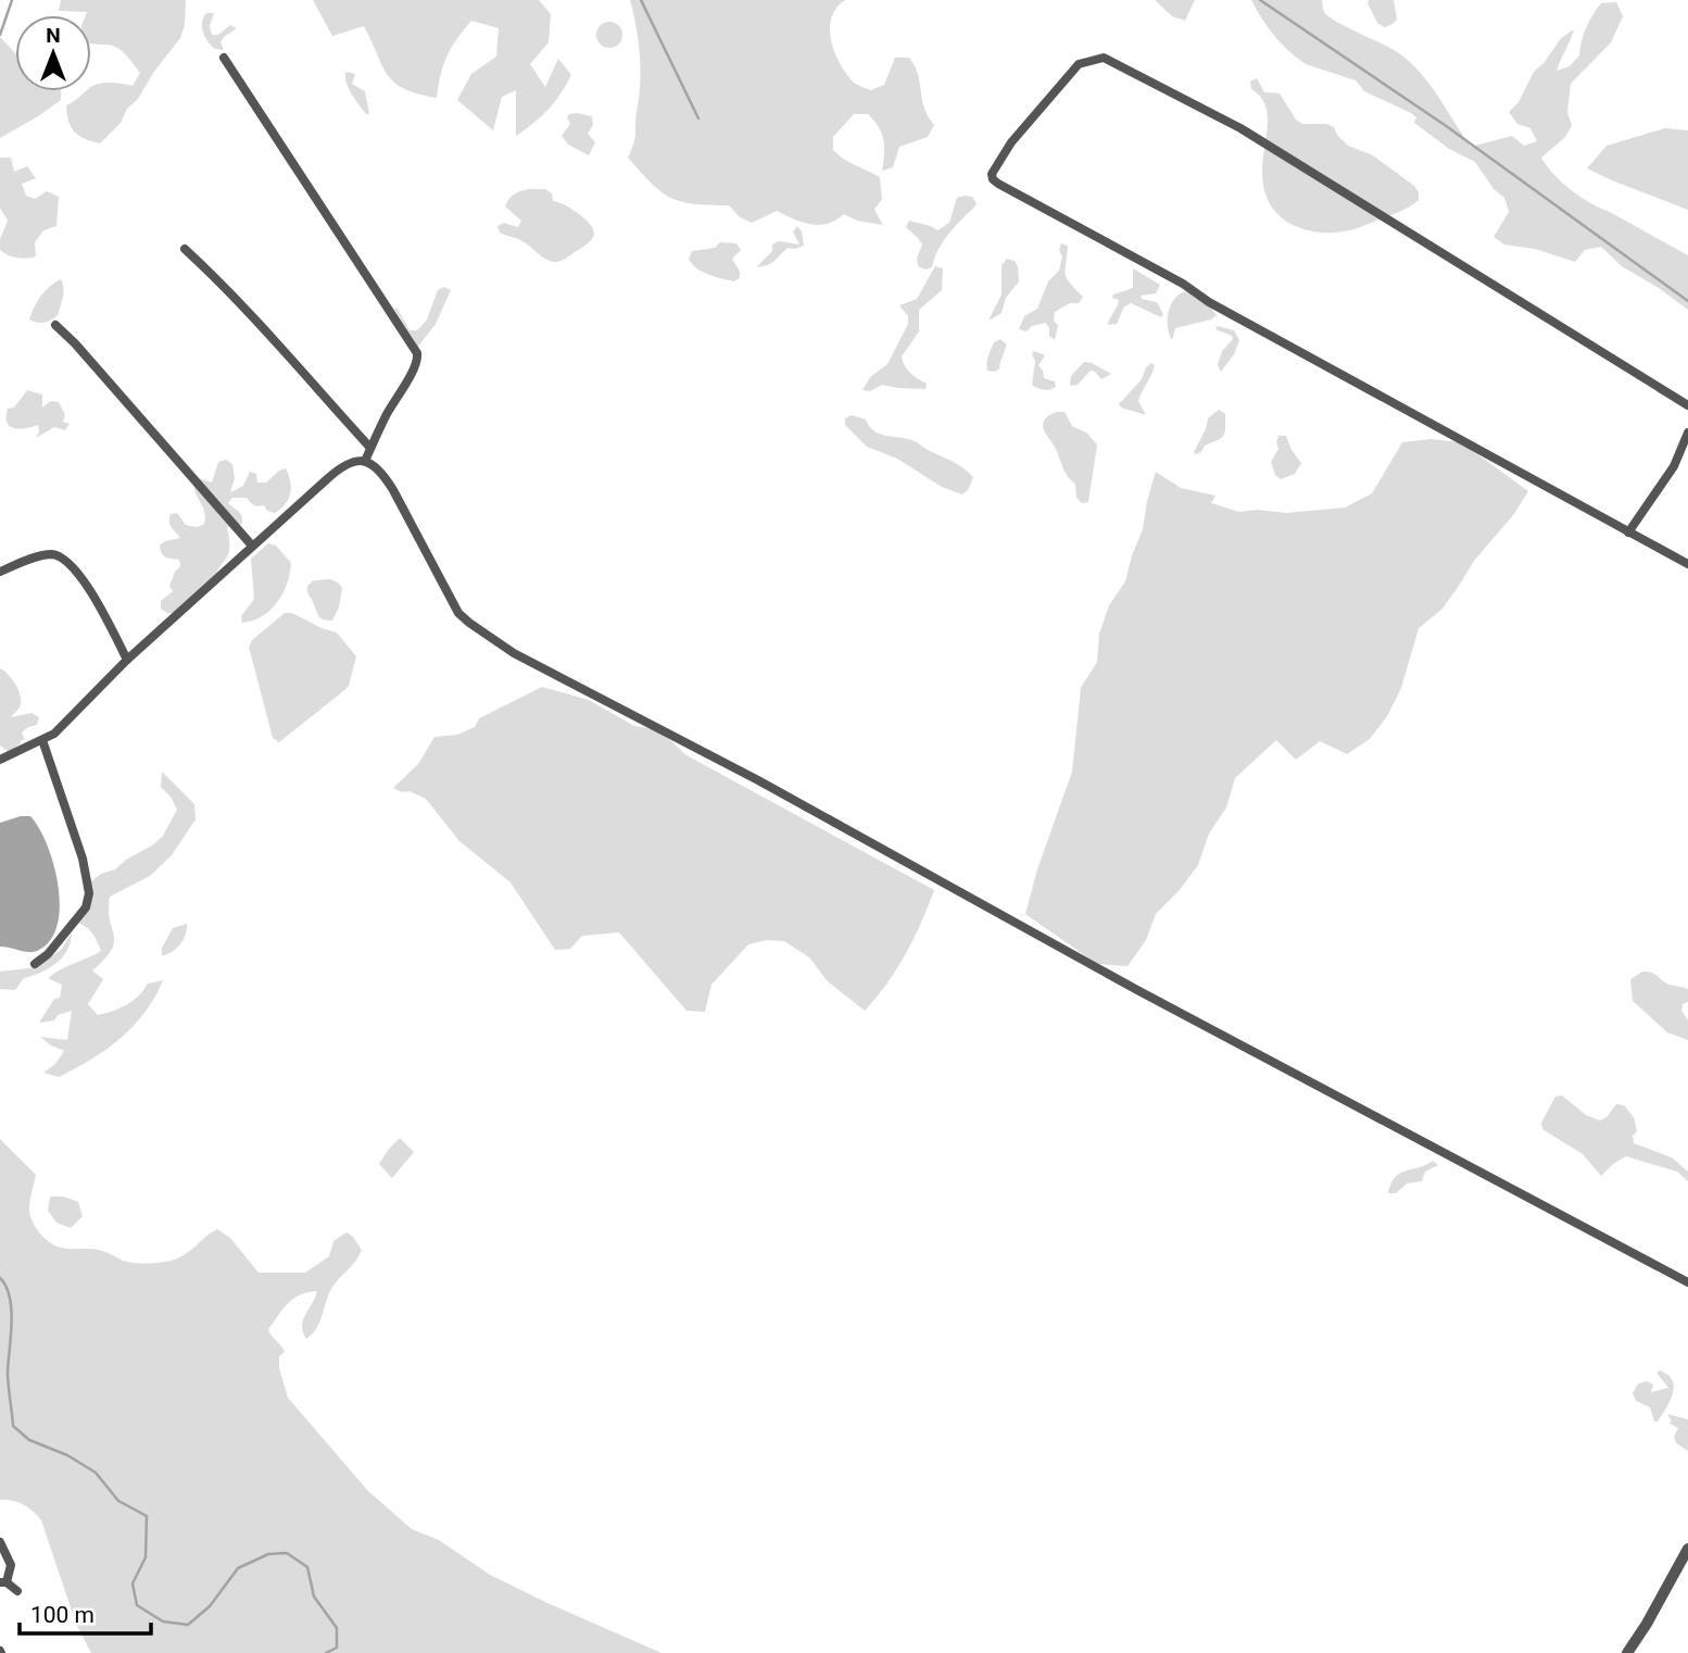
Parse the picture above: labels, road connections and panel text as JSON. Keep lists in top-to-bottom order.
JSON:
{
  "scale_bar": "100 m",
  "north": "top"
}
